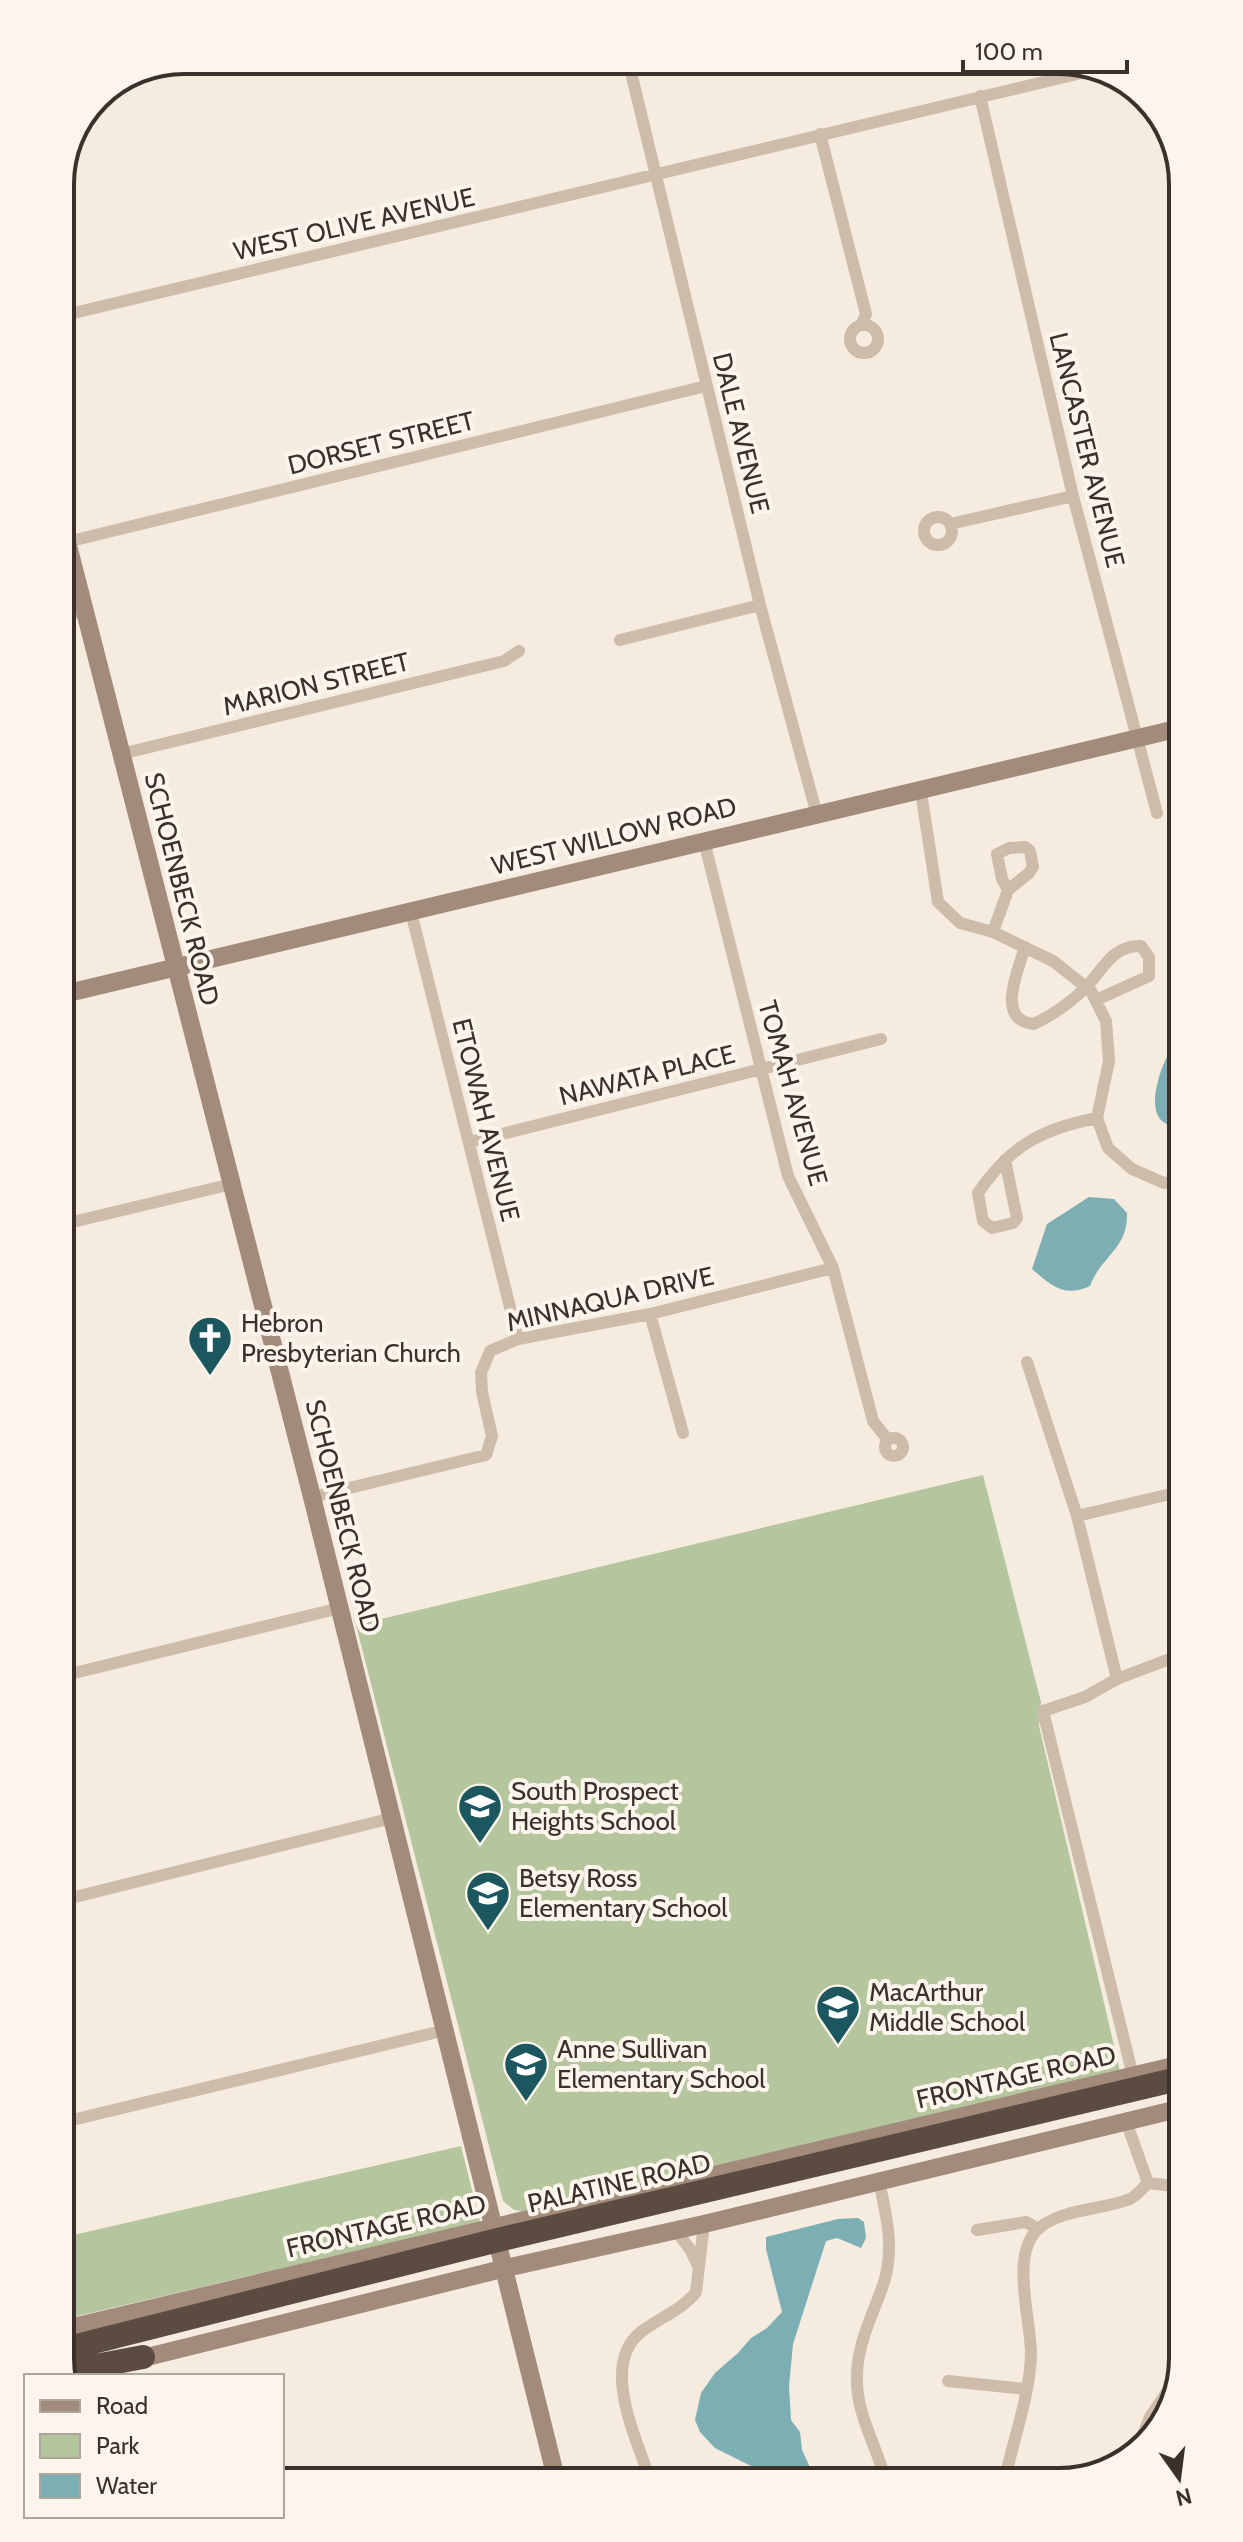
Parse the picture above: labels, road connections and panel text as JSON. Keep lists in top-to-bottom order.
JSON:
{
  "streets": {
    "highway": ["PALATINE ROAD"],
    "street": [
      "WEST OLIVE AVENUE",
      "DALE AVENUE",
      "DORSET STREET",
      "LANCASTER AVENUE",
      "MARION STREET",
      "WEST WILLOW ROAD",
      "SCHOENBECK ROAD",
      "NAWATA PLACE",
      "TOMAH AVENUE",
      "ETOWAH AVENUE",
      "MINNAQUA DRIVE",
      "FRONTAGE ROAD"
    ]
  },
  "crossings": [
    ["WEST OLIVE AVENUE", "DALE AVENUE"],
    ["WEST OLIVE AVENUE", "LANCASTER AVENUE"],
    ["DALE AVENUE", "DORSET STREET"],
    ["DALE AVENUE", "WEST WILLOW ROAD"],
    ["LANCASTER AVENUE", "WEST WILLOW ROAD"],
    ["MARION STREET", "SCHOENBECK ROAD"],
    ["WEST WILLOW ROAD", "SCHOENBECK ROAD"],
    ["WEST WILLOW ROAD", "TOMAH AVENUE"],
    ["WEST WILLOW ROAD", "ETOWAH AVENUE"],
    ["SCHOENBECK ROAD", "MINNAQUA DRIVE"],
    ["SCHOENBECK ROAD", "FRONTAGE ROAD"],
    ["SCHOENBECK ROAD", "PALATINE ROAD"],
    ["NAWATA PLACE", "TOMAH AVENUE"],
    ["NAWATA PLACE", "ETOWAH AVENUE"],
    ["TOMAH AVENUE", "MINNAQUA DRIVE"],
    ["ETOWAH AVENUE", "MINNAQUA DRIVE"],
    ["FRONTAGE ROAD", "PALATINE ROAD"]
  ],
  "places": {
    "church": ["Hebron Presbyterian Church"],
    "school or university": [
      "South Prospect Heights School",
      "Betsy Ross Elementary School",
      "MacArthur Middle School",
      "Anne Sullivan Elementary School"
    ]
  },
  "legend": ["Road", "Park", "Water"],
  "scale_bar": "100 m",
  "north": "bottom"
}
